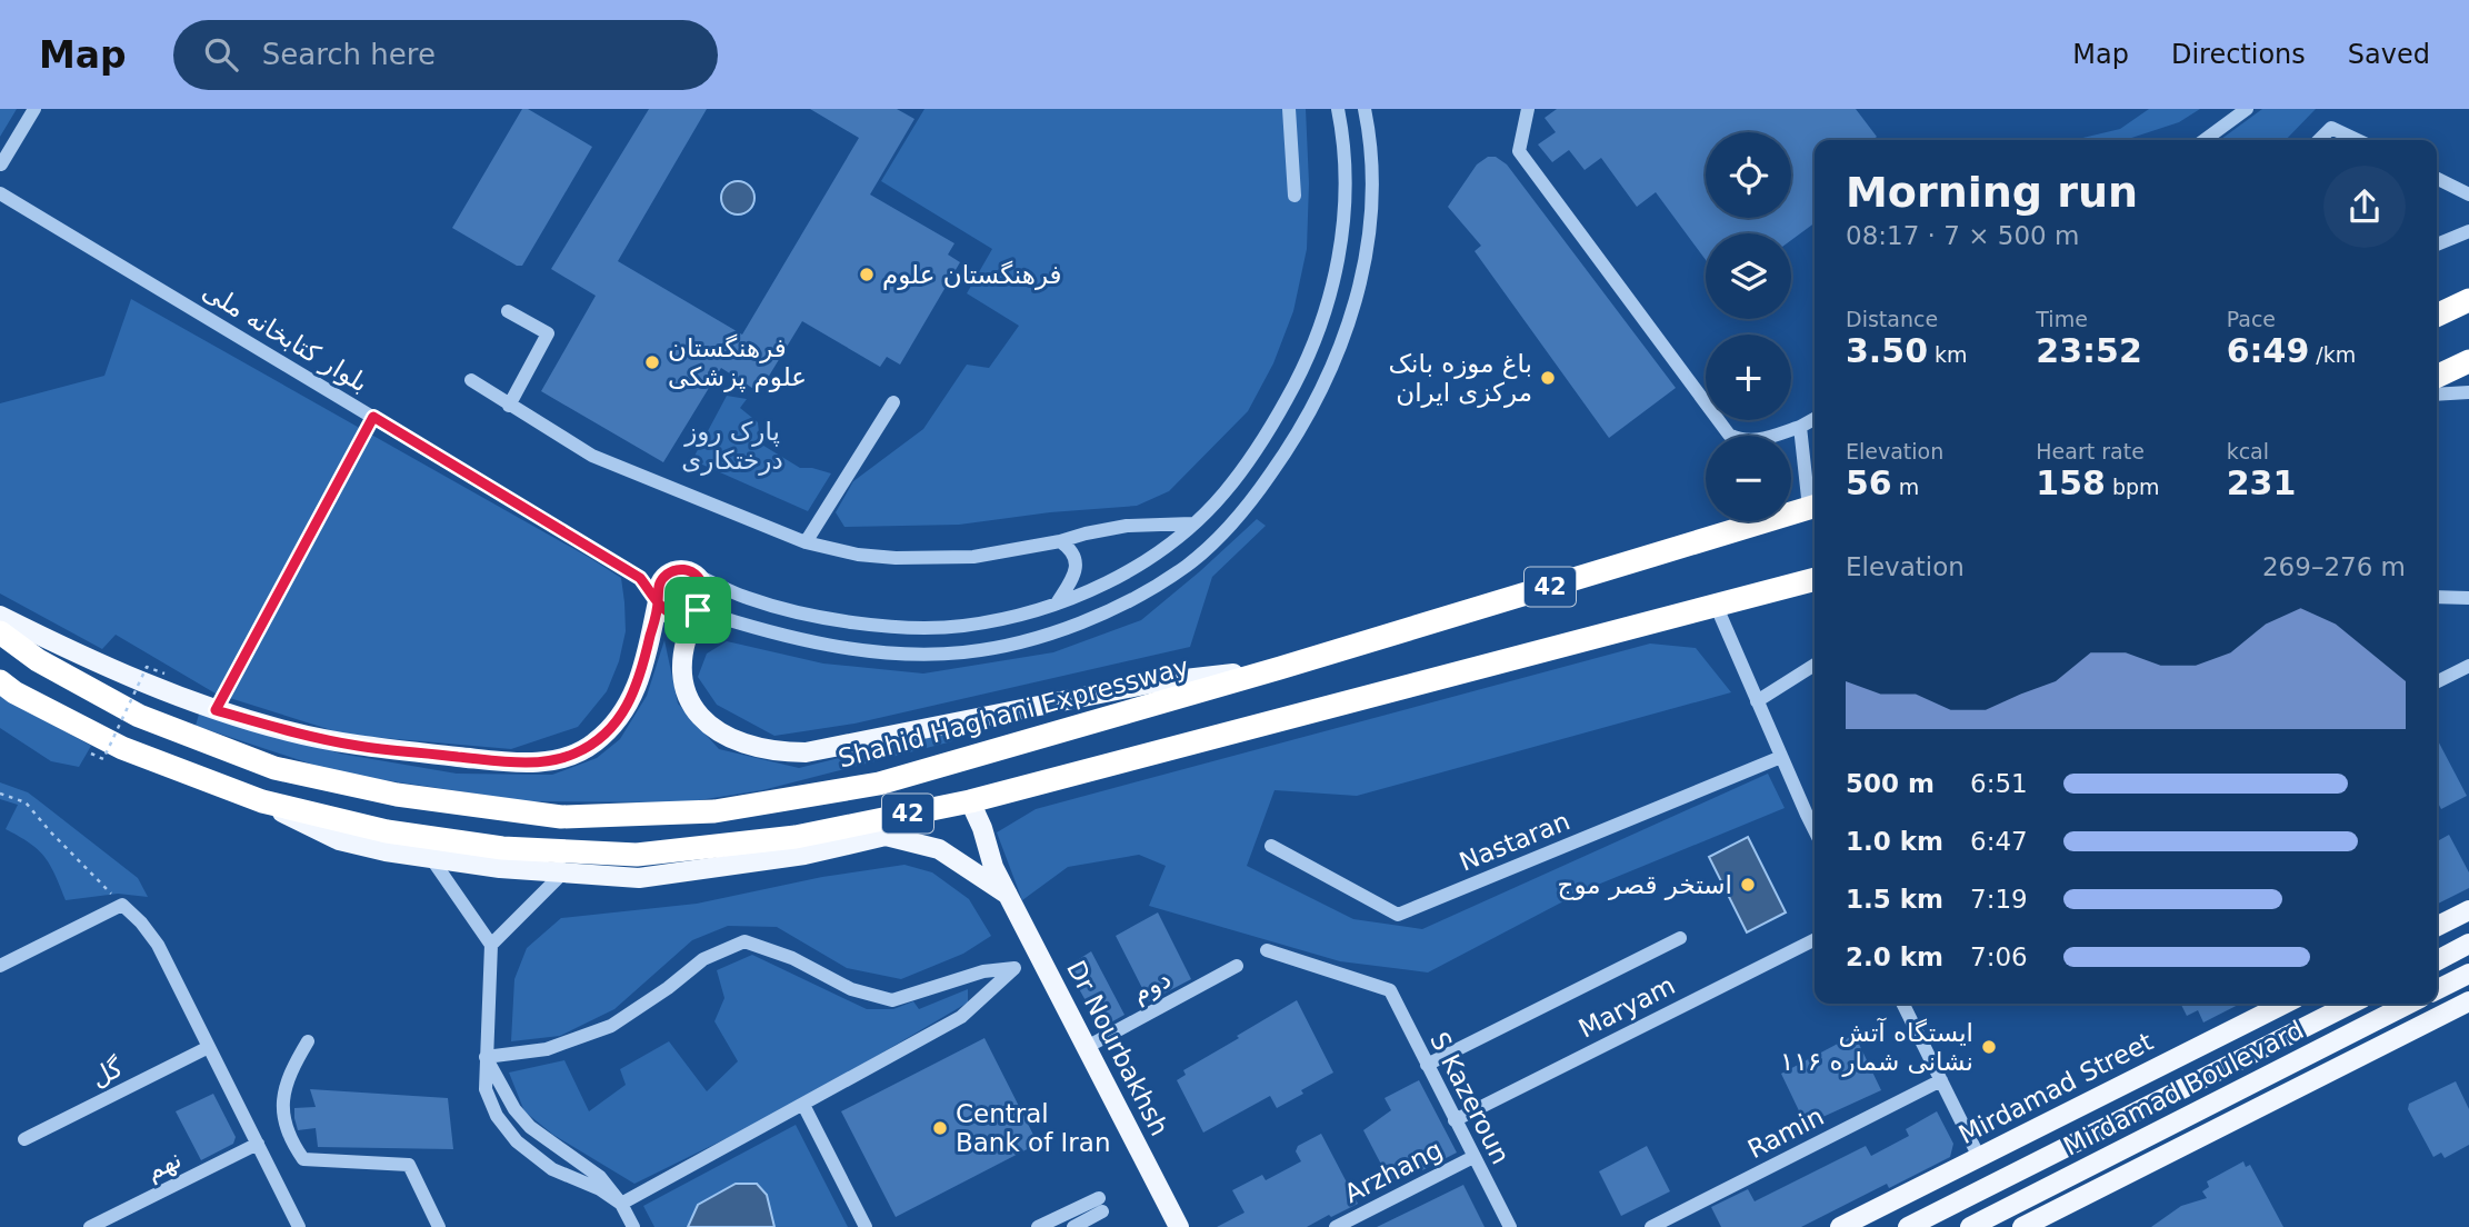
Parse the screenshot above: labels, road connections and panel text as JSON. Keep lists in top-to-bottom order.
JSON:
{
  "streets": {
    "highway": ["42", "Shahid Haghani Expressway"],
    "main road": ["Dr Nourbakhsh", "Mirdamad Street", "Mirdamad Boulevard"],
    "street": [
      "بلوار کتابخانه ملی",
      "Nastaran",
      "دوم",
      "Maryam",
      "گل",
      "S Kazeroun",
      "Ramin",
      "نهم",
      "Arzhang"
    ]
  },
  "crossings": [
    ["42", "Dr Nourbakhsh"],
    ["دوم", "Dr Nourbakhsh"],
    ["Maryam", "S Kazeroun"],
    ["S Kazeroun", "Arzhang"]
  ],
  "parks": ["پارک روز درختکاری"],
  "places": [
    "فرهنگستان علوم",
    "فرهنگستان علوم پزشکی",
    "باغ موزه بانک مرکزی ایران",
    "استخر قصر موج",
    "ایستگاه آتش نشانی شماره ۱۱۶",
    "Central Bank of Iran"
  ],
  "page": {
    "header": "Map",
    "search": "Search here",
    "nav": ["Map", "Directions", "Saved"],
    "map_buttons": ["+", "−"],
    "heading": ["Morning run", "08:17 · 7 × 500 m"],
    "stats": [
      ["Distance", "3.50 km"],
      ["Time", "23:52"],
      ["Pace", "6:49 /km"],
      ["Elevation", "56 m"],
      ["Heart rate", "158 bpm"],
      ["kcal", "231"]
    ],
    "chart": ["Elevation", "269–276 m"],
    "list": [
      {
        "name": "500 m",
        "note": "6:51"
      },
      {
        "name": "1.0 km",
        "note": "6:47"
      },
      {
        "name": "1.5 km",
        "note": "7:19"
      },
      {
        "name": "2.0 km",
        "note": "7:06"
      }
    ]
  }
}
